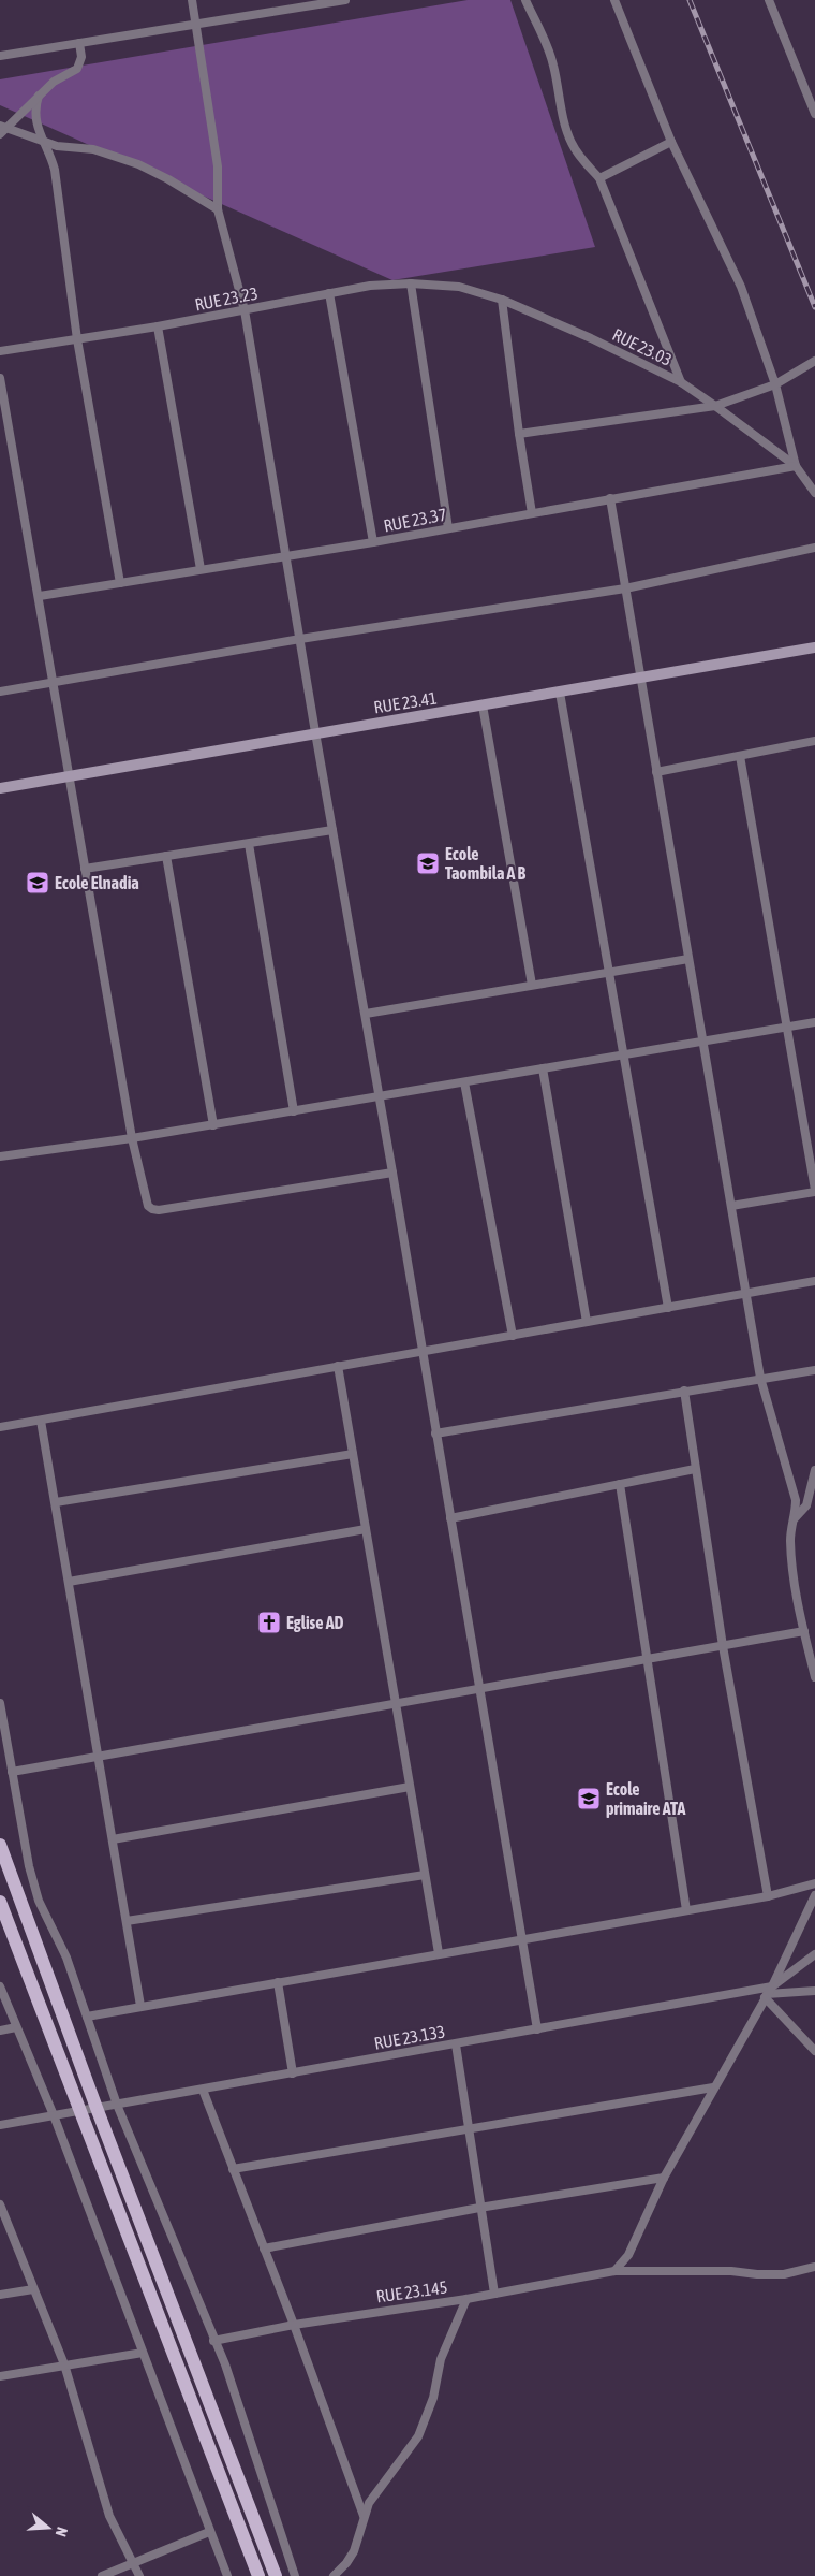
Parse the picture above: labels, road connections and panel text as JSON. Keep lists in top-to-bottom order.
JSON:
{
  "streets": {
    "street": [
      "RUE 23.23",
      "RUE 23.03",
      "RUE 23.37",
      "RUE 23.41",
      "RUE 23.133",
      "RUE 23.145"
    ]
  },
  "crossings": [
    ["RUE 23.23", "RUE 23.03"],
    ["RUE 23.03", "RUE 23.37"]
  ],
  "places": {
    "school or university": ["Ecole Taombila A B", "Ecole Elnadia", "Ecole primaire ATA"],
    "church": ["Eglise AD"]
  },
  "north": "right"
}
